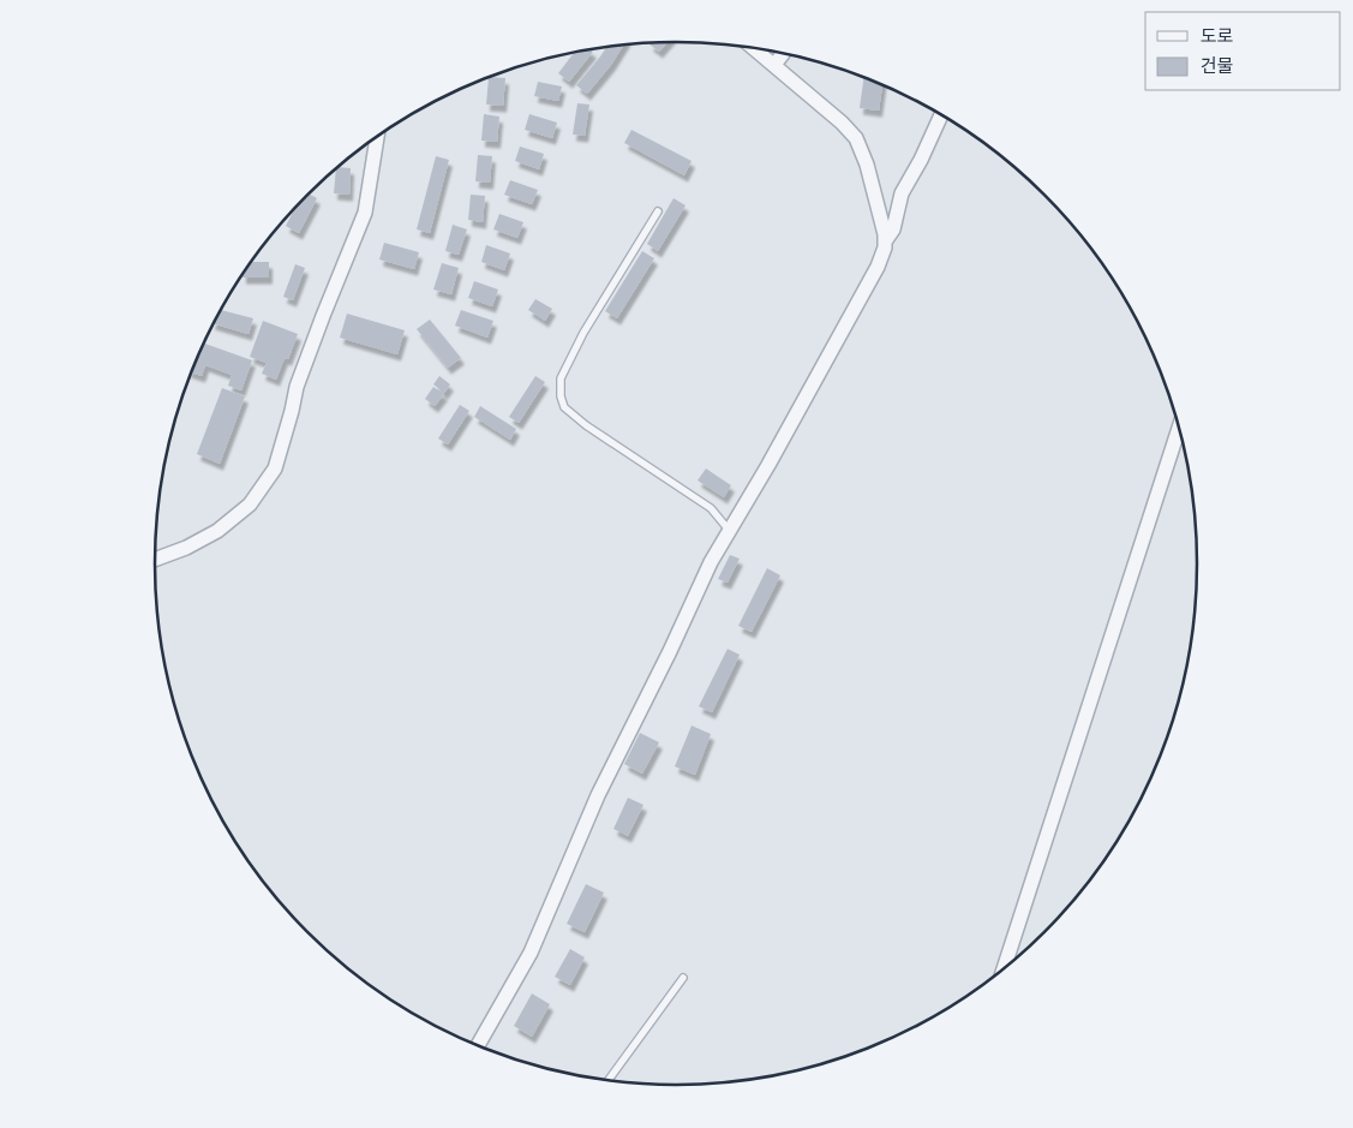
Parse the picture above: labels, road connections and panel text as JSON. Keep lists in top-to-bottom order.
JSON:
{
  "legend": ["도로", "건물"]
}
